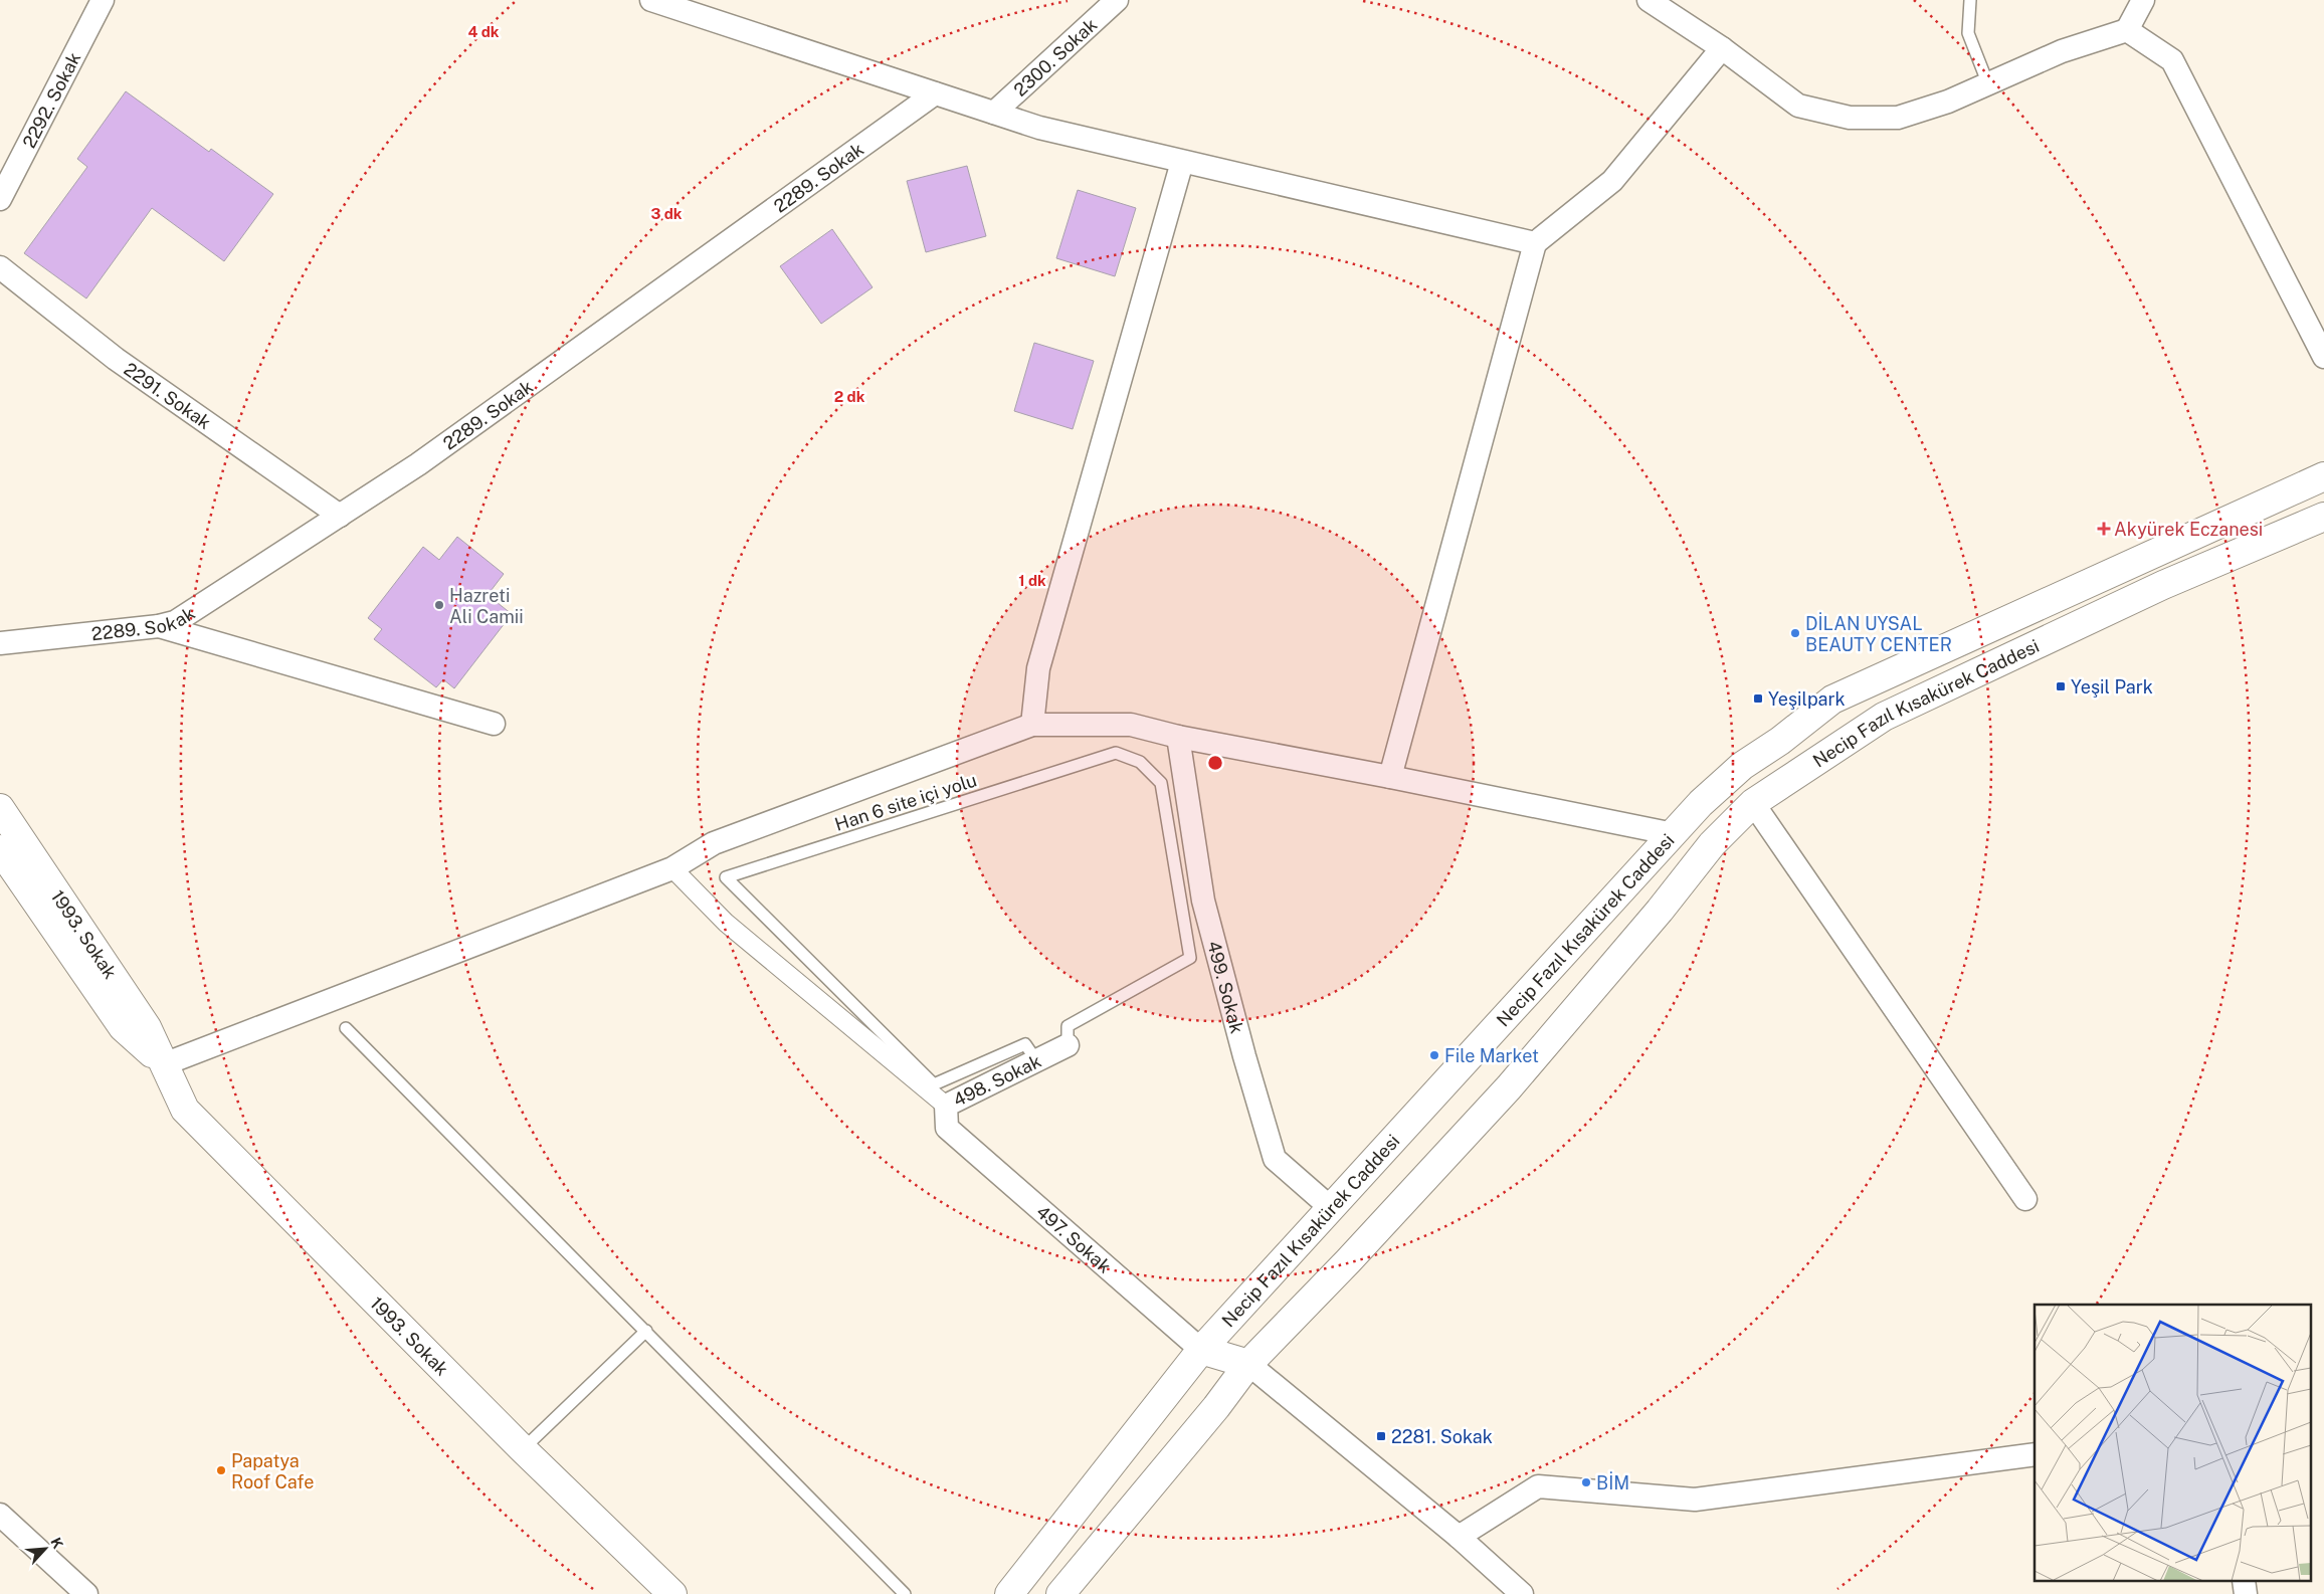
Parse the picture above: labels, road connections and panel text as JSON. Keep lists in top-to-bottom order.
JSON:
{
  "streets": {
    "main road": ["Necip Fazıl Kısakürek Caddesi", "1993. Sokak"],
    "street": [
      "2300. Sokak",
      "2292. Sokak",
      "2289. Sokak",
      "2291. Sokak",
      "499. Sokak",
      "498. Sokak",
      "497. Sokak"
    ],
    "lane": ["Han 6 site içi yolu"]
  },
  "crossings": [
    ["2289. Sokak", "2291. Sokak"],
    ["Necip Fazıl Kısakürek Caddesi", "499. Sokak"],
    ["Necip Fazıl Kısakürek Caddesi", "497. Sokak"],
    ["Han 6 site içi yolu", "498. Sokak"],
    ["498. Sokak", "497. Sokak"]
  ],
  "places": {
    "health": ["Akyürek Eczanesi"],
    "other": [
      "Hazreti Ali Camii",
      "DİLAN UYSAL BEAUTY CENTER",
      "File Market",
      "Papatya Roof Cafe",
      "BİM"
    ],
    "transit": ["Yeşil Park", "Yeşilpark", "2281. Sokak"]
  },
  "north": "top right",
  "rings": [
    "4 dk",
    "3 dk",
    "2 dk",
    "1 dk"
  ]
}
